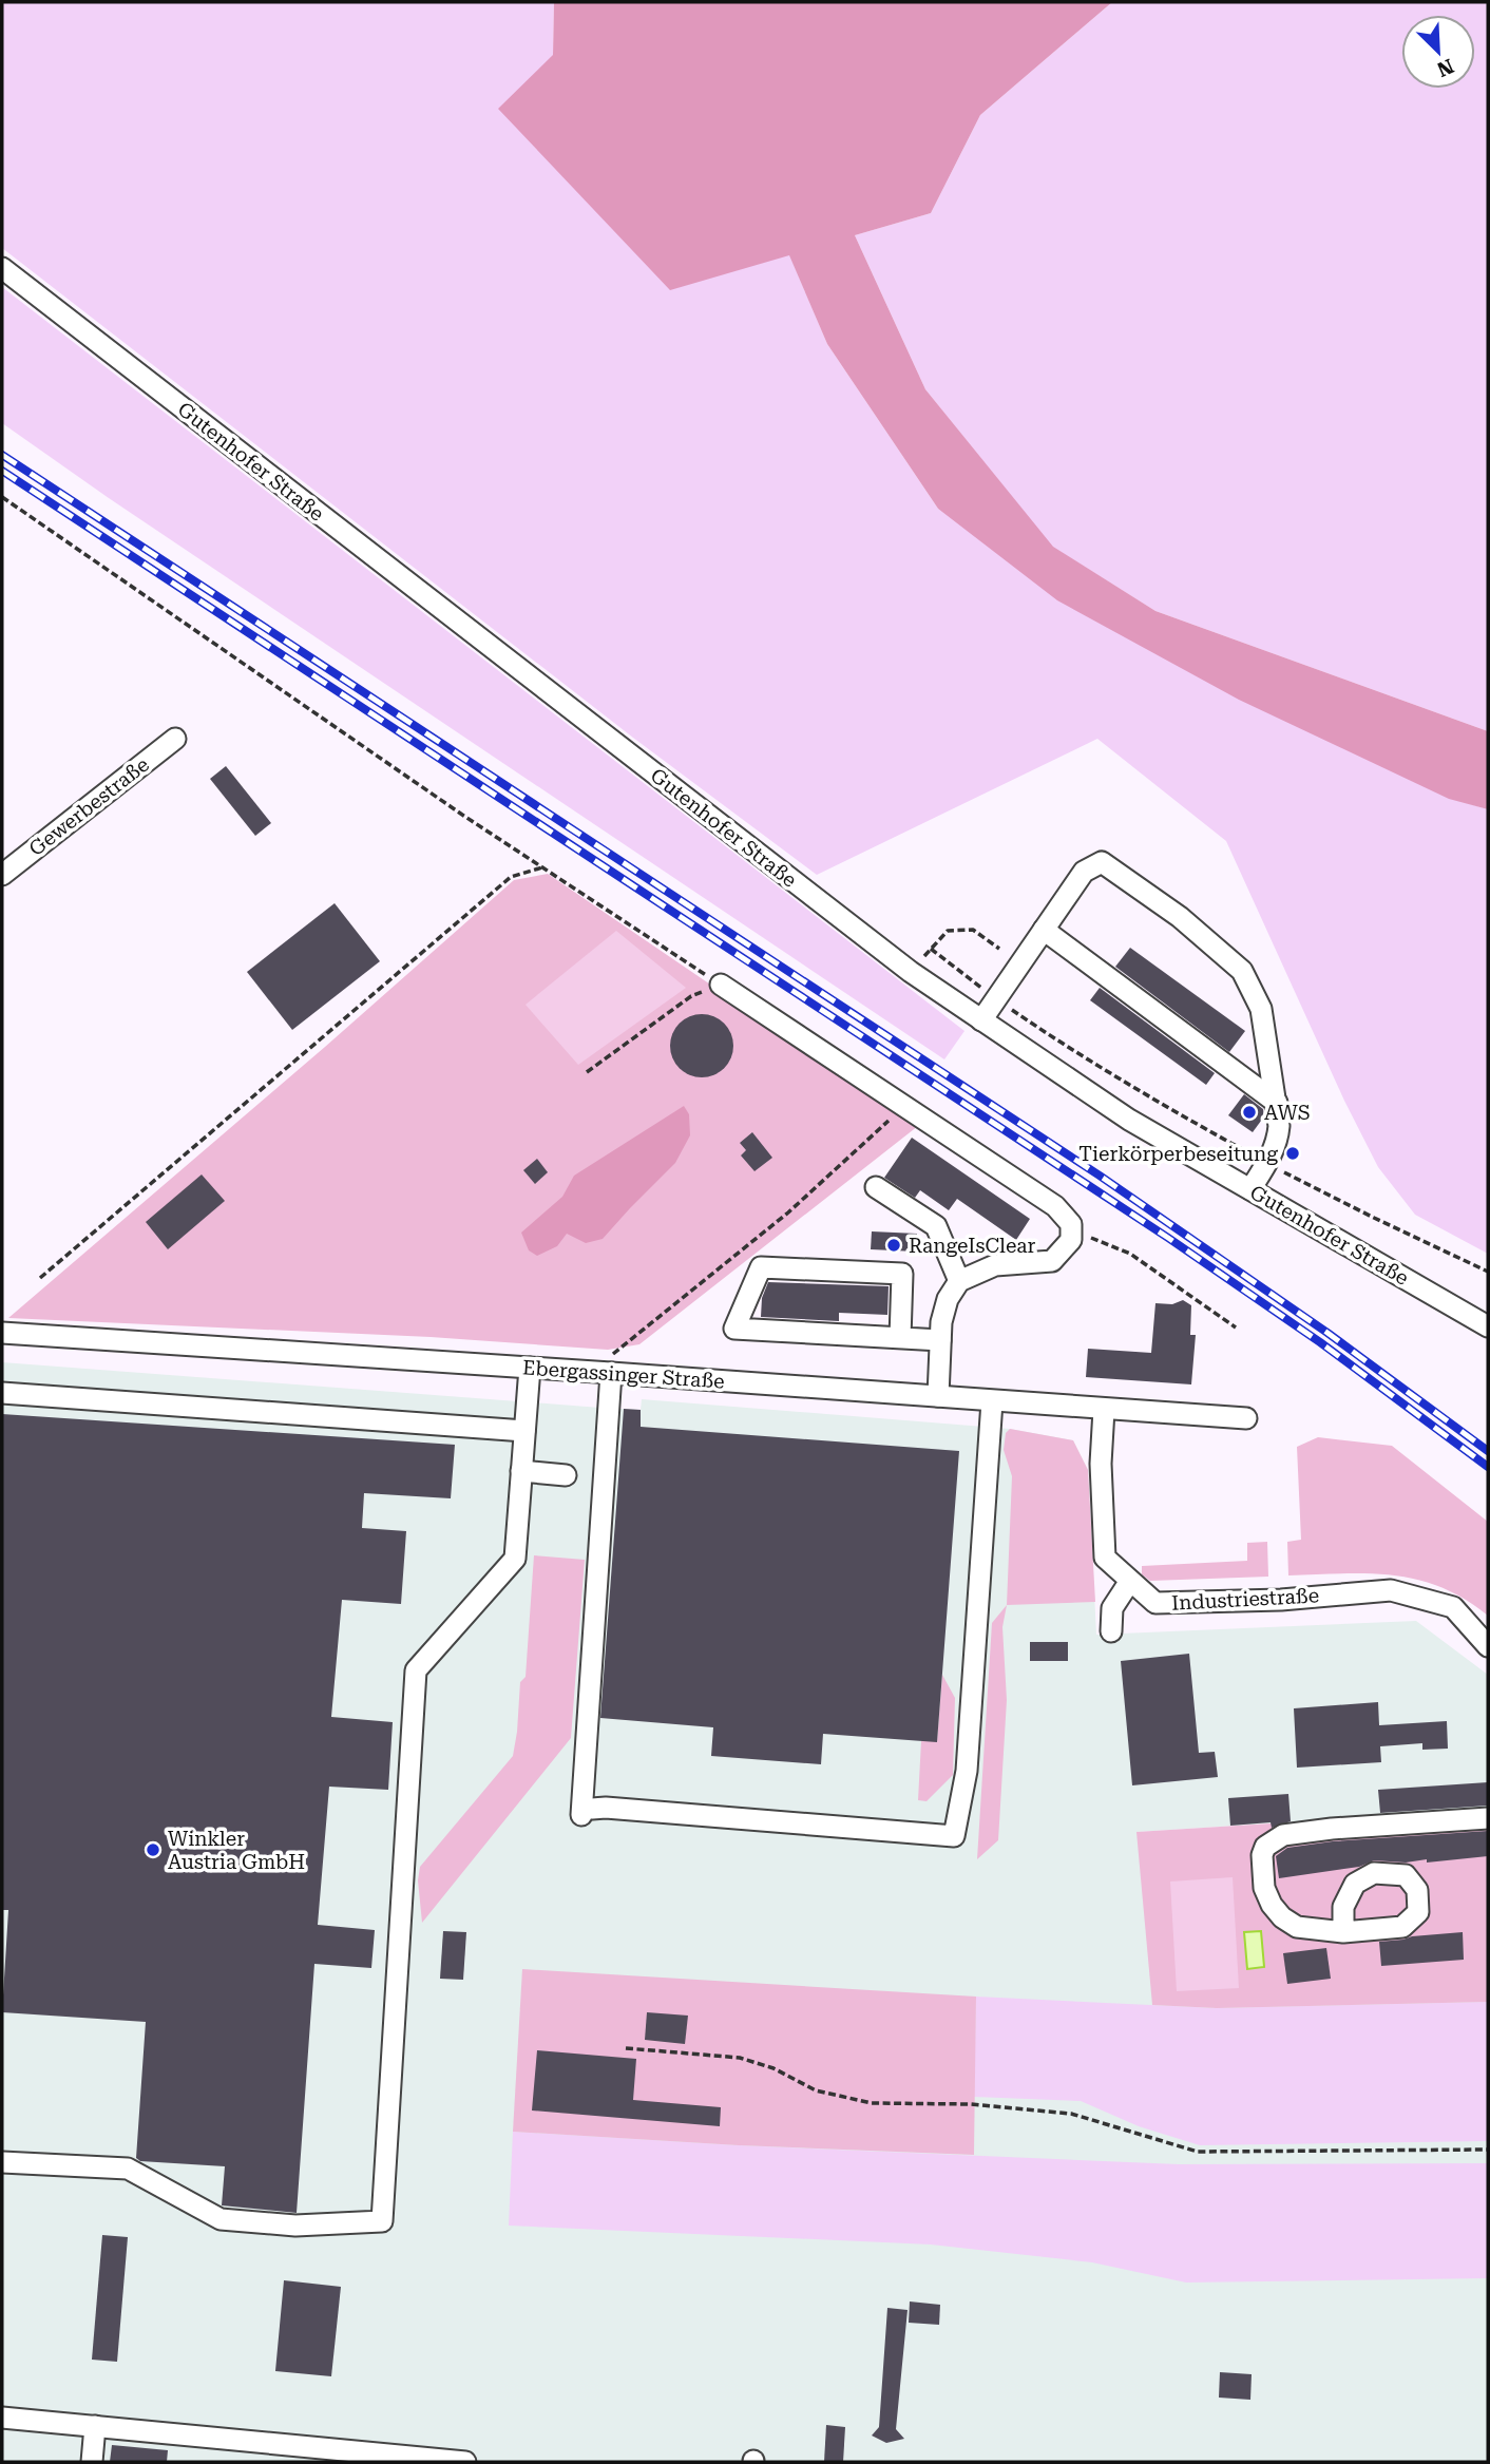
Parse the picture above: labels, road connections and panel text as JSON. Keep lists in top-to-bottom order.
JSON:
{
  "streets": {
    "street": [
      "Gutenhofer Straße",
      "Gewerbestraße",
      "Ebergassinger Straße",
      "Industriestraße"
    ]
  },
  "crossings": [
    ["Ebergassinger Straße", "Industriestraße"]
  ],
  "places": [
    "AWS",
    "Tierkörperbeseitung",
    "RangeIsClear",
    "Winkler Austria GmbH"
  ],
  "north": "bottom right"
}
